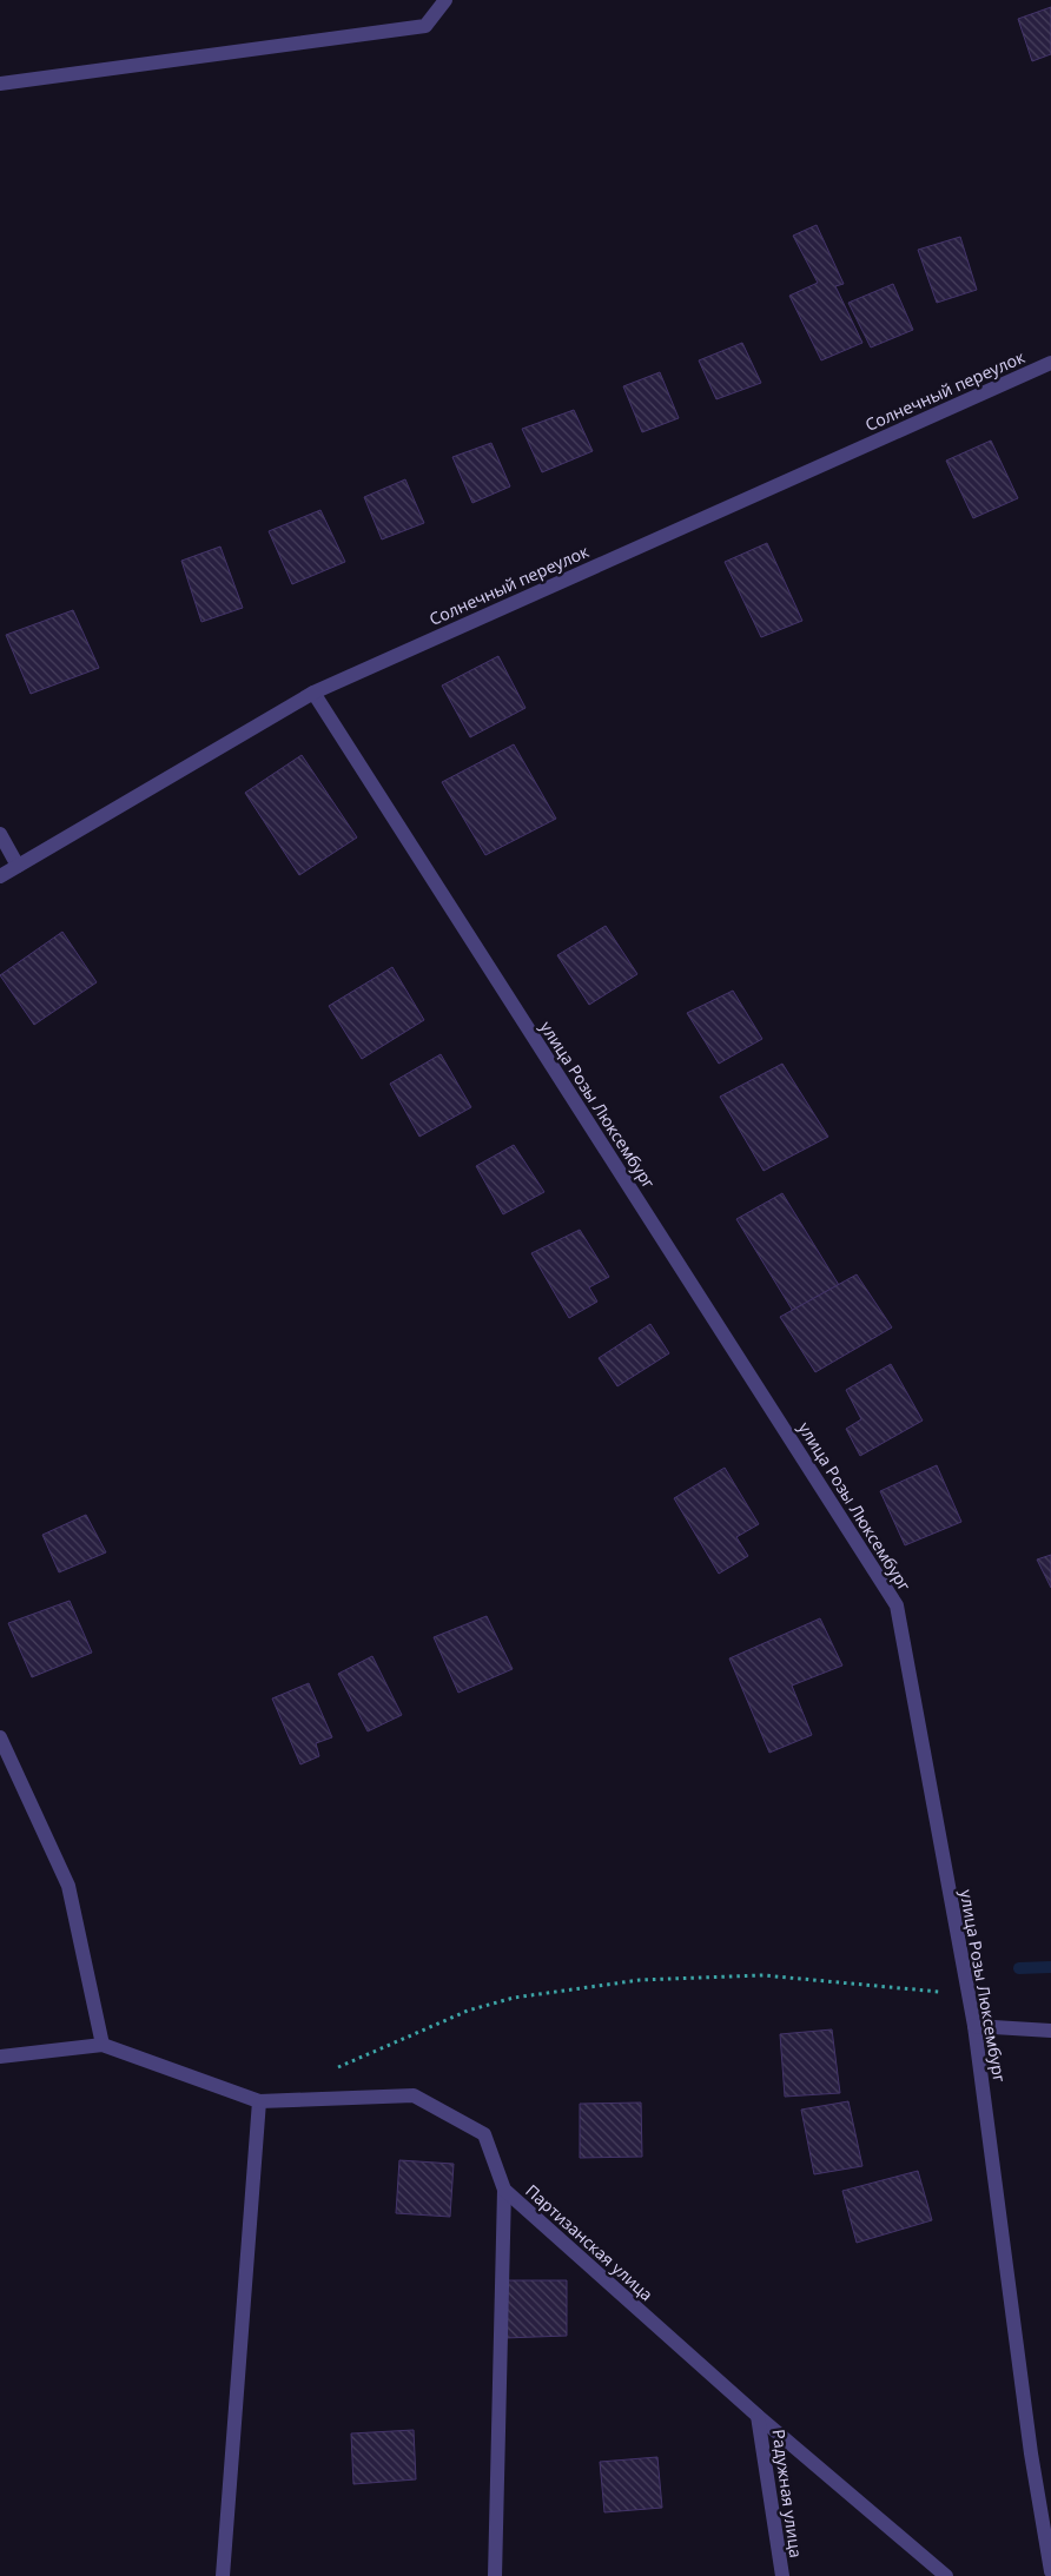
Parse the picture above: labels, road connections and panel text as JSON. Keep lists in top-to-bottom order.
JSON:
{
  "streets": {
    "street": [
      "Солнечный переулок",
      "улица Розы Люксембург",
      "Партизанская улица",
      "Радужная улица"
    ]
  },
  "crossings": [
    ["Солнечный переулок", "улица Розы Люксембург"],
    ["Партизанская улица", "Радужная улица"]
  ]
}
